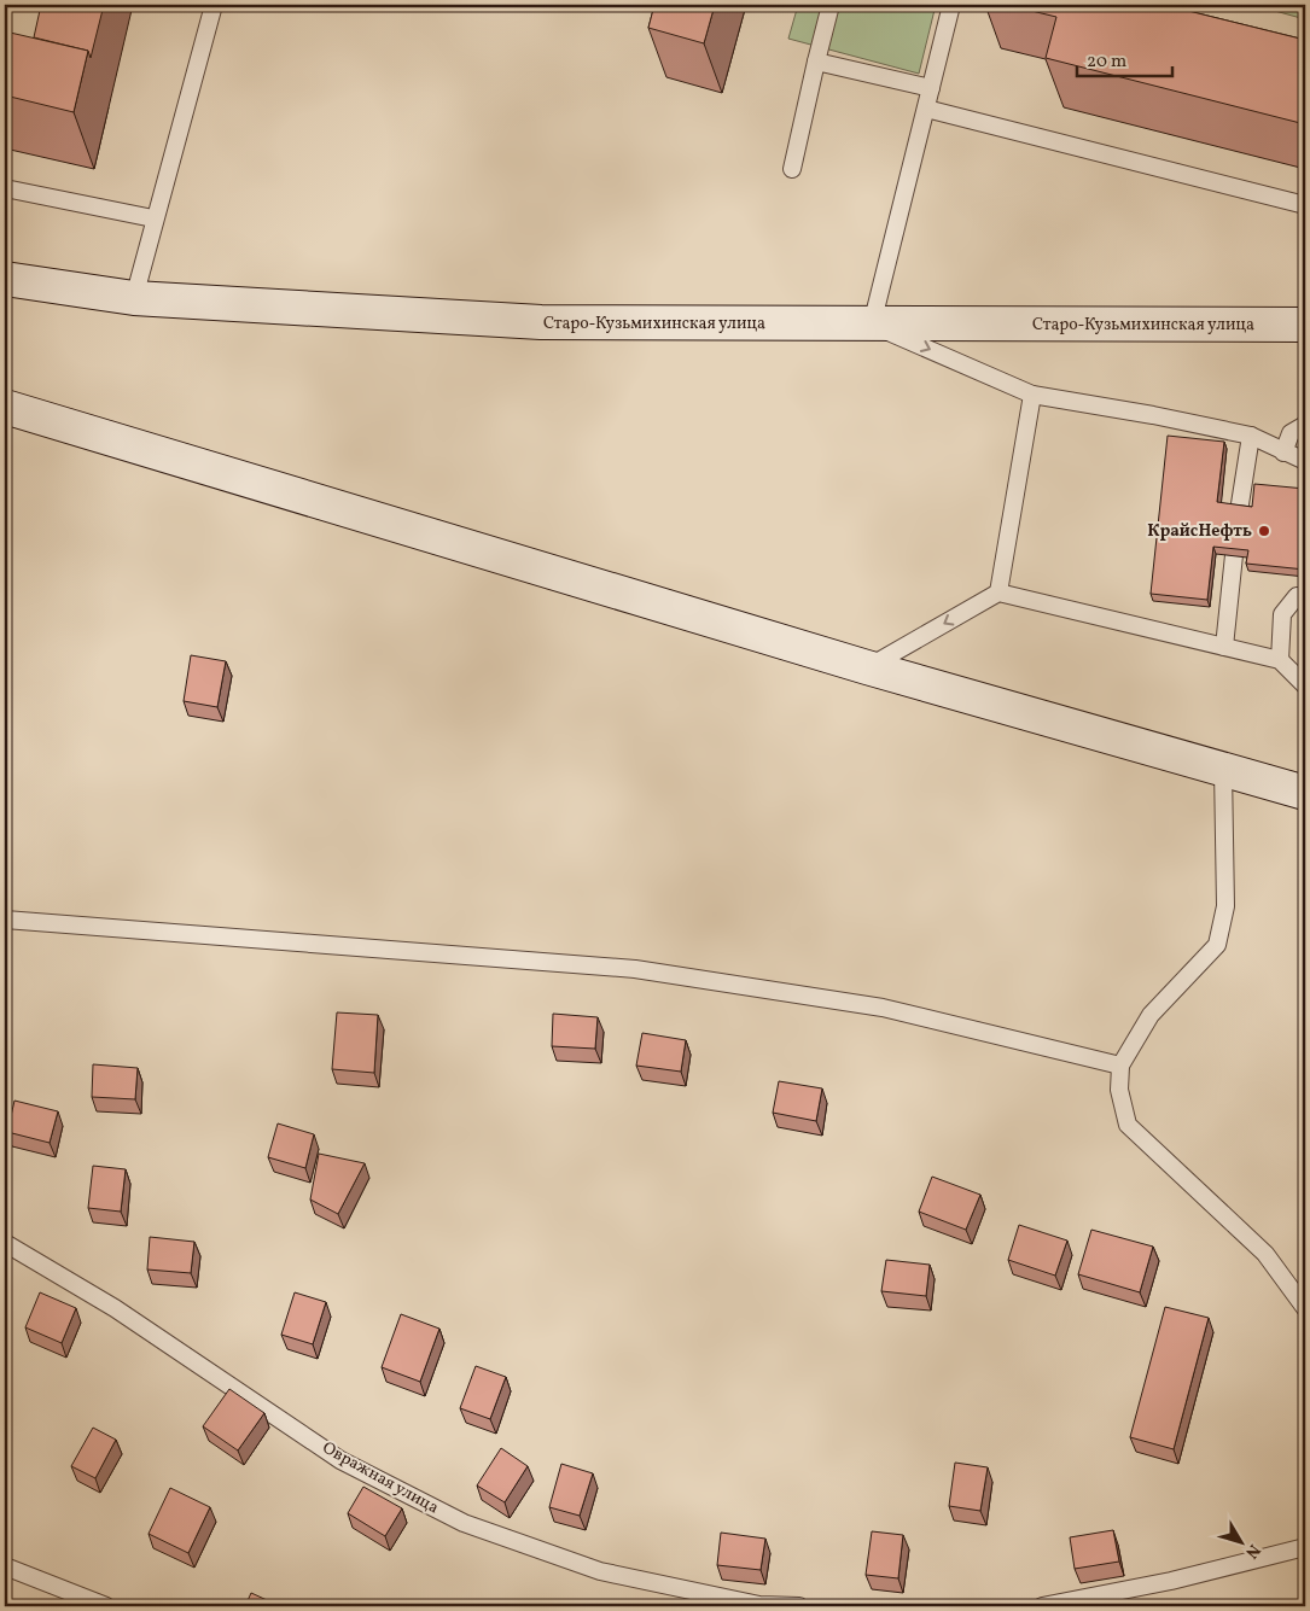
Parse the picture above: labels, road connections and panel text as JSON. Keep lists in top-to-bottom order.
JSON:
{
  "streets": {
    "main road": ["Старо-Кузьмихинская улица"],
    "lane": ["Овражная улица"]
  },
  "places": ["КрайсНефть"],
  "scale_bar": "20 m",
  "north": "bottom right"
}
